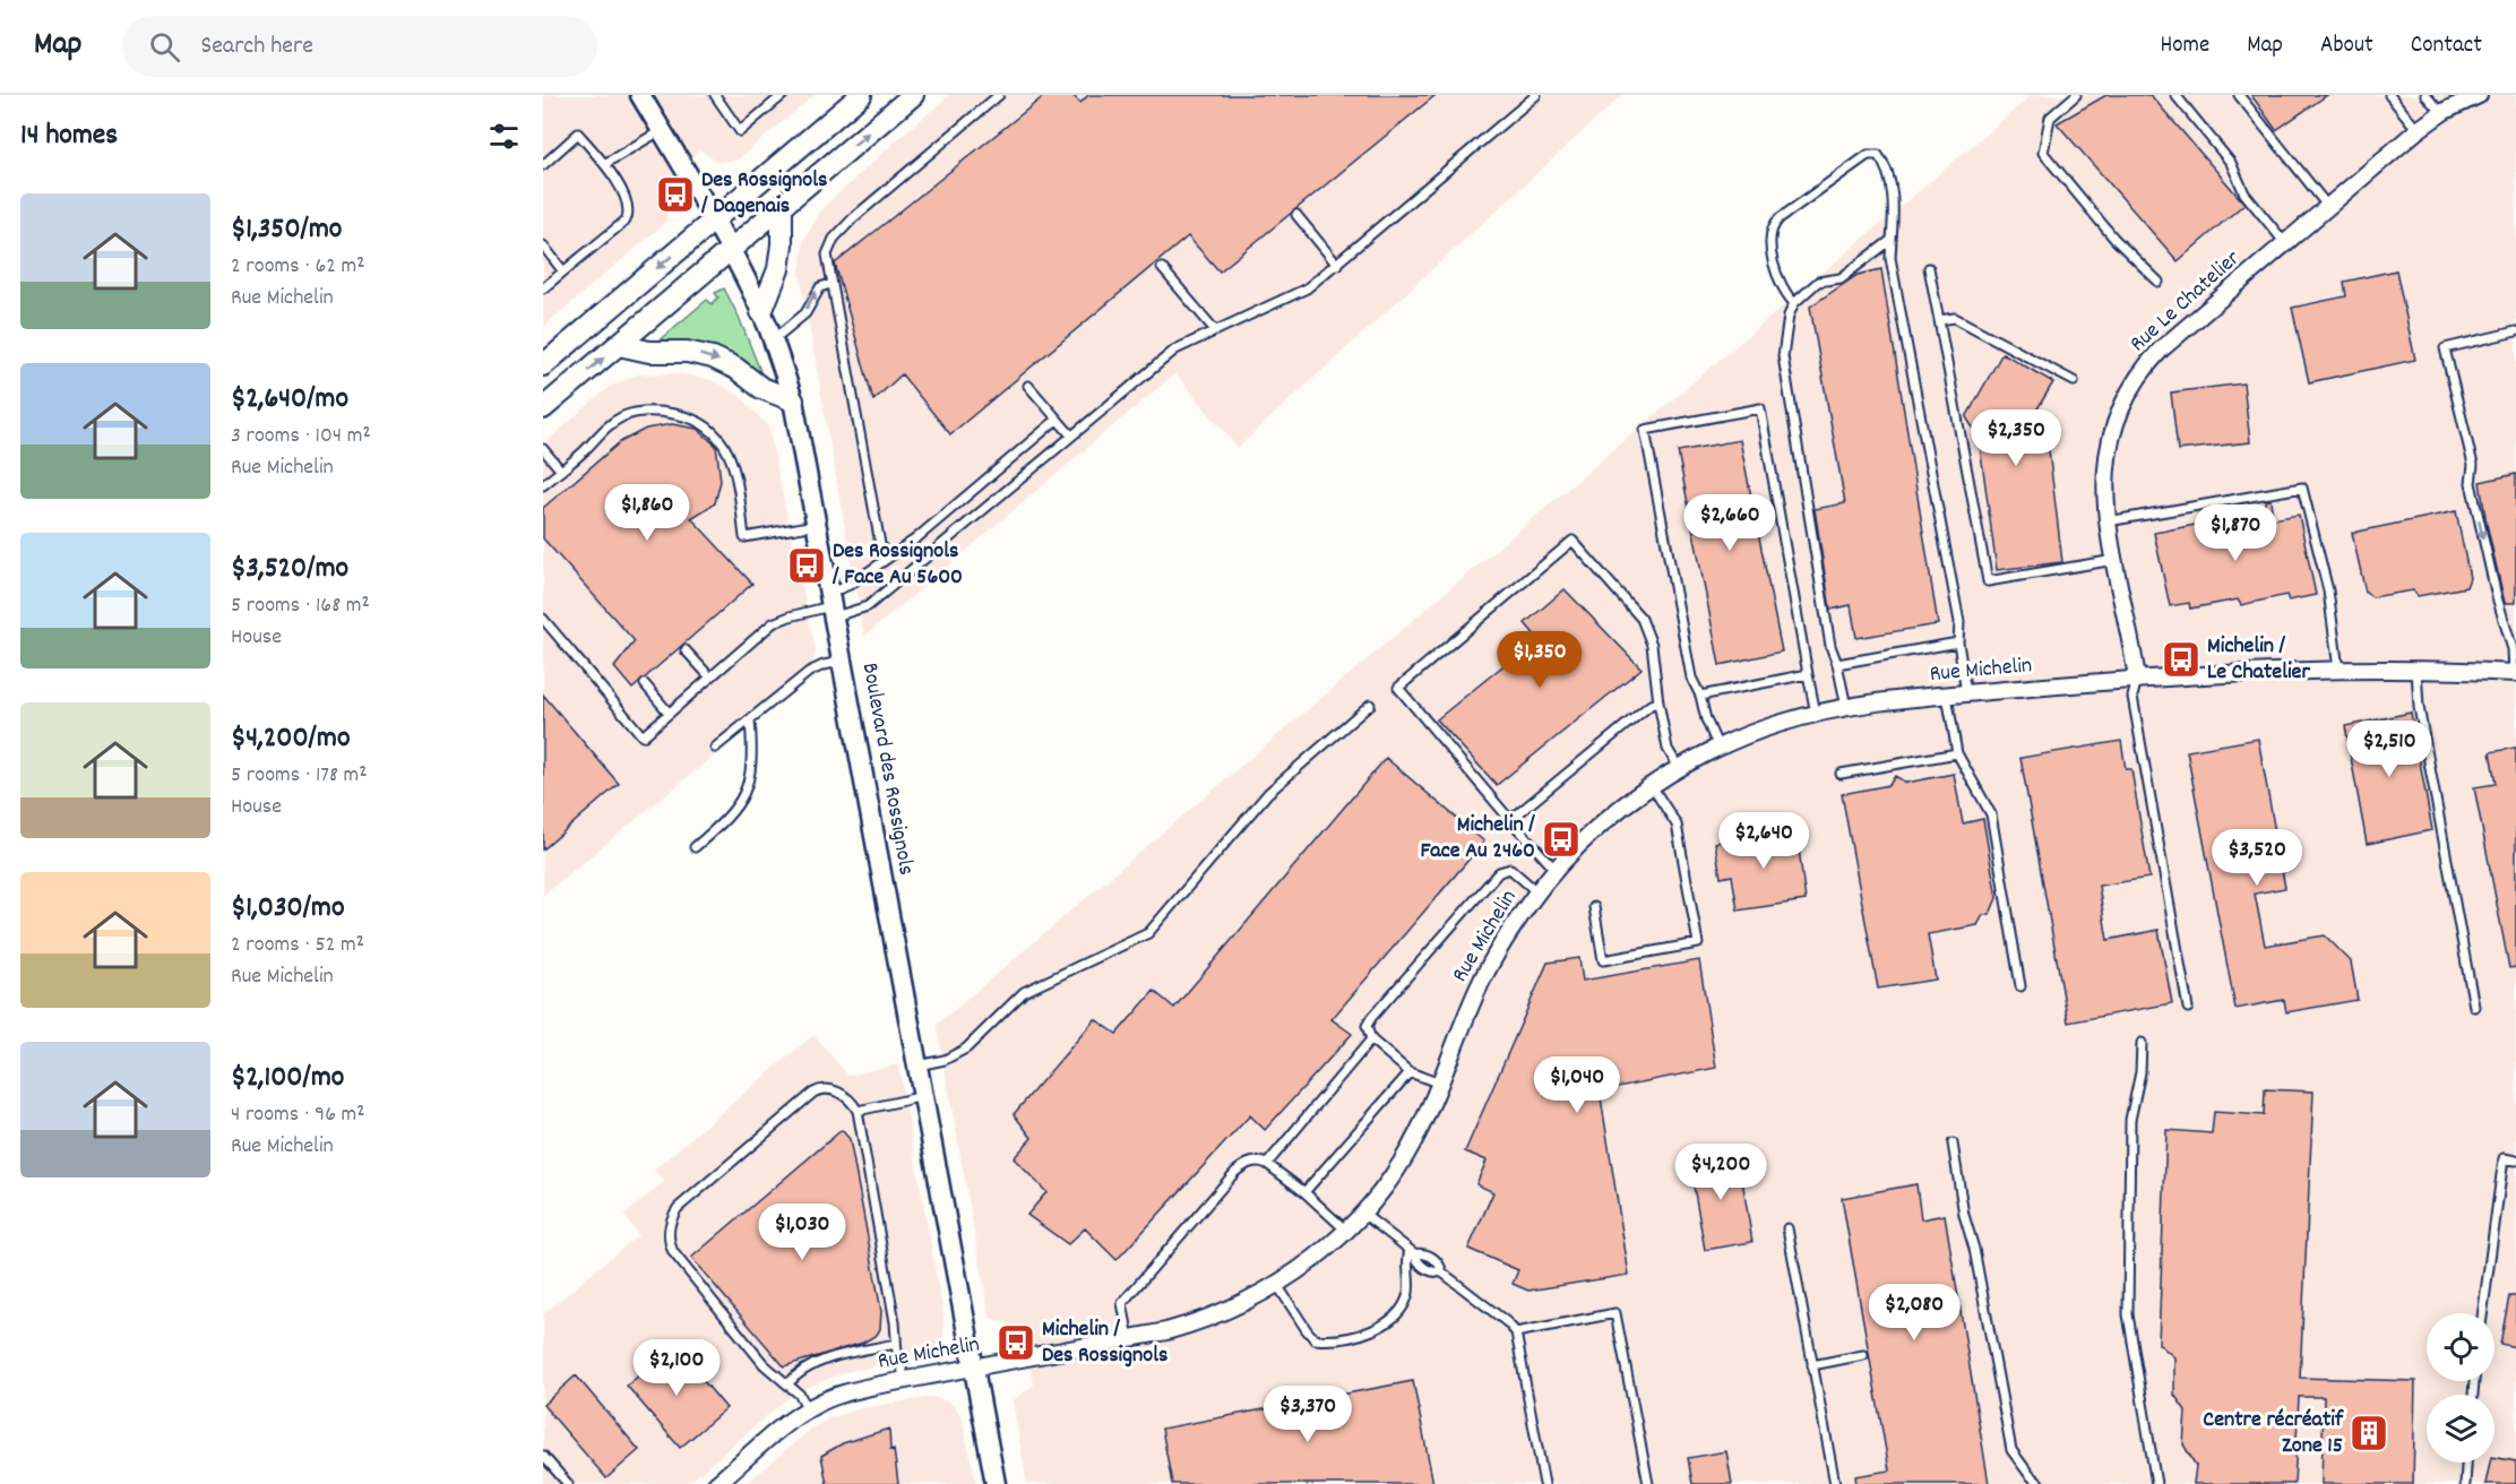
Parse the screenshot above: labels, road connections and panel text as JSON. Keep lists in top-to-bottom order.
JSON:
{
  "streets": {
    "street": ["Rue Le Chatelier", "Rue Michelin", "Boulevard des Rossignols"]
  },
  "crossings": [
    ["Rue Le Chatelier", "Rue Michelin"],
    ["Rue Michelin", "Boulevard des Rossignols"]
  ],
  "places": {
    "bus stop": [
      "Des Rossignols / Dagenais",
      "Des Rossignols / Face Au 5600",
      "Michelin / Le Chatelier",
      "Michelin / Face Au 2460",
      "Michelin / Des Rossignols"
    ],
    "building": ["Centre récréatif Zone 15"]
  },
  "page": {
    "header": "Map",
    "search": "Search here",
    "nav": [
      "Home",
      "Map",
      "About",
      "Contact"
    ],
    "heading": "14 homes",
    "list": [
      {
        "name": "$1,350/mo",
        "note": "2 rooms · 62 m² · Rue Michelin"
      },
      {
        "name": "$2,640/mo",
        "note": "3 rooms · 104 m² · Rue Michelin"
      },
      {
        "name": "$3,520/mo",
        "note": "5 rooms · 168 m² · House"
      },
      {
        "name": "$4,200/mo",
        "note": "5 rooms · 178 m² · House"
      },
      {
        "name": "$1,030/mo",
        "note": "2 rooms · 52 m² · Rue Michelin"
      },
      {
        "name": "$2,100/mo",
        "note": "4 rooms · 96 m² · Rue Michelin"
      }
    ],
    "price": [
      "$2,350",
      "$1,860",
      "$2,660",
      "$1,870",
      "$1,350",
      "$2,510",
      "$2,640",
      "$3,520",
      "$1,040",
      "$4,200",
      "$1,030",
      "$2,080",
      "$2,100",
      "$3,370"
    ]
  }
}
